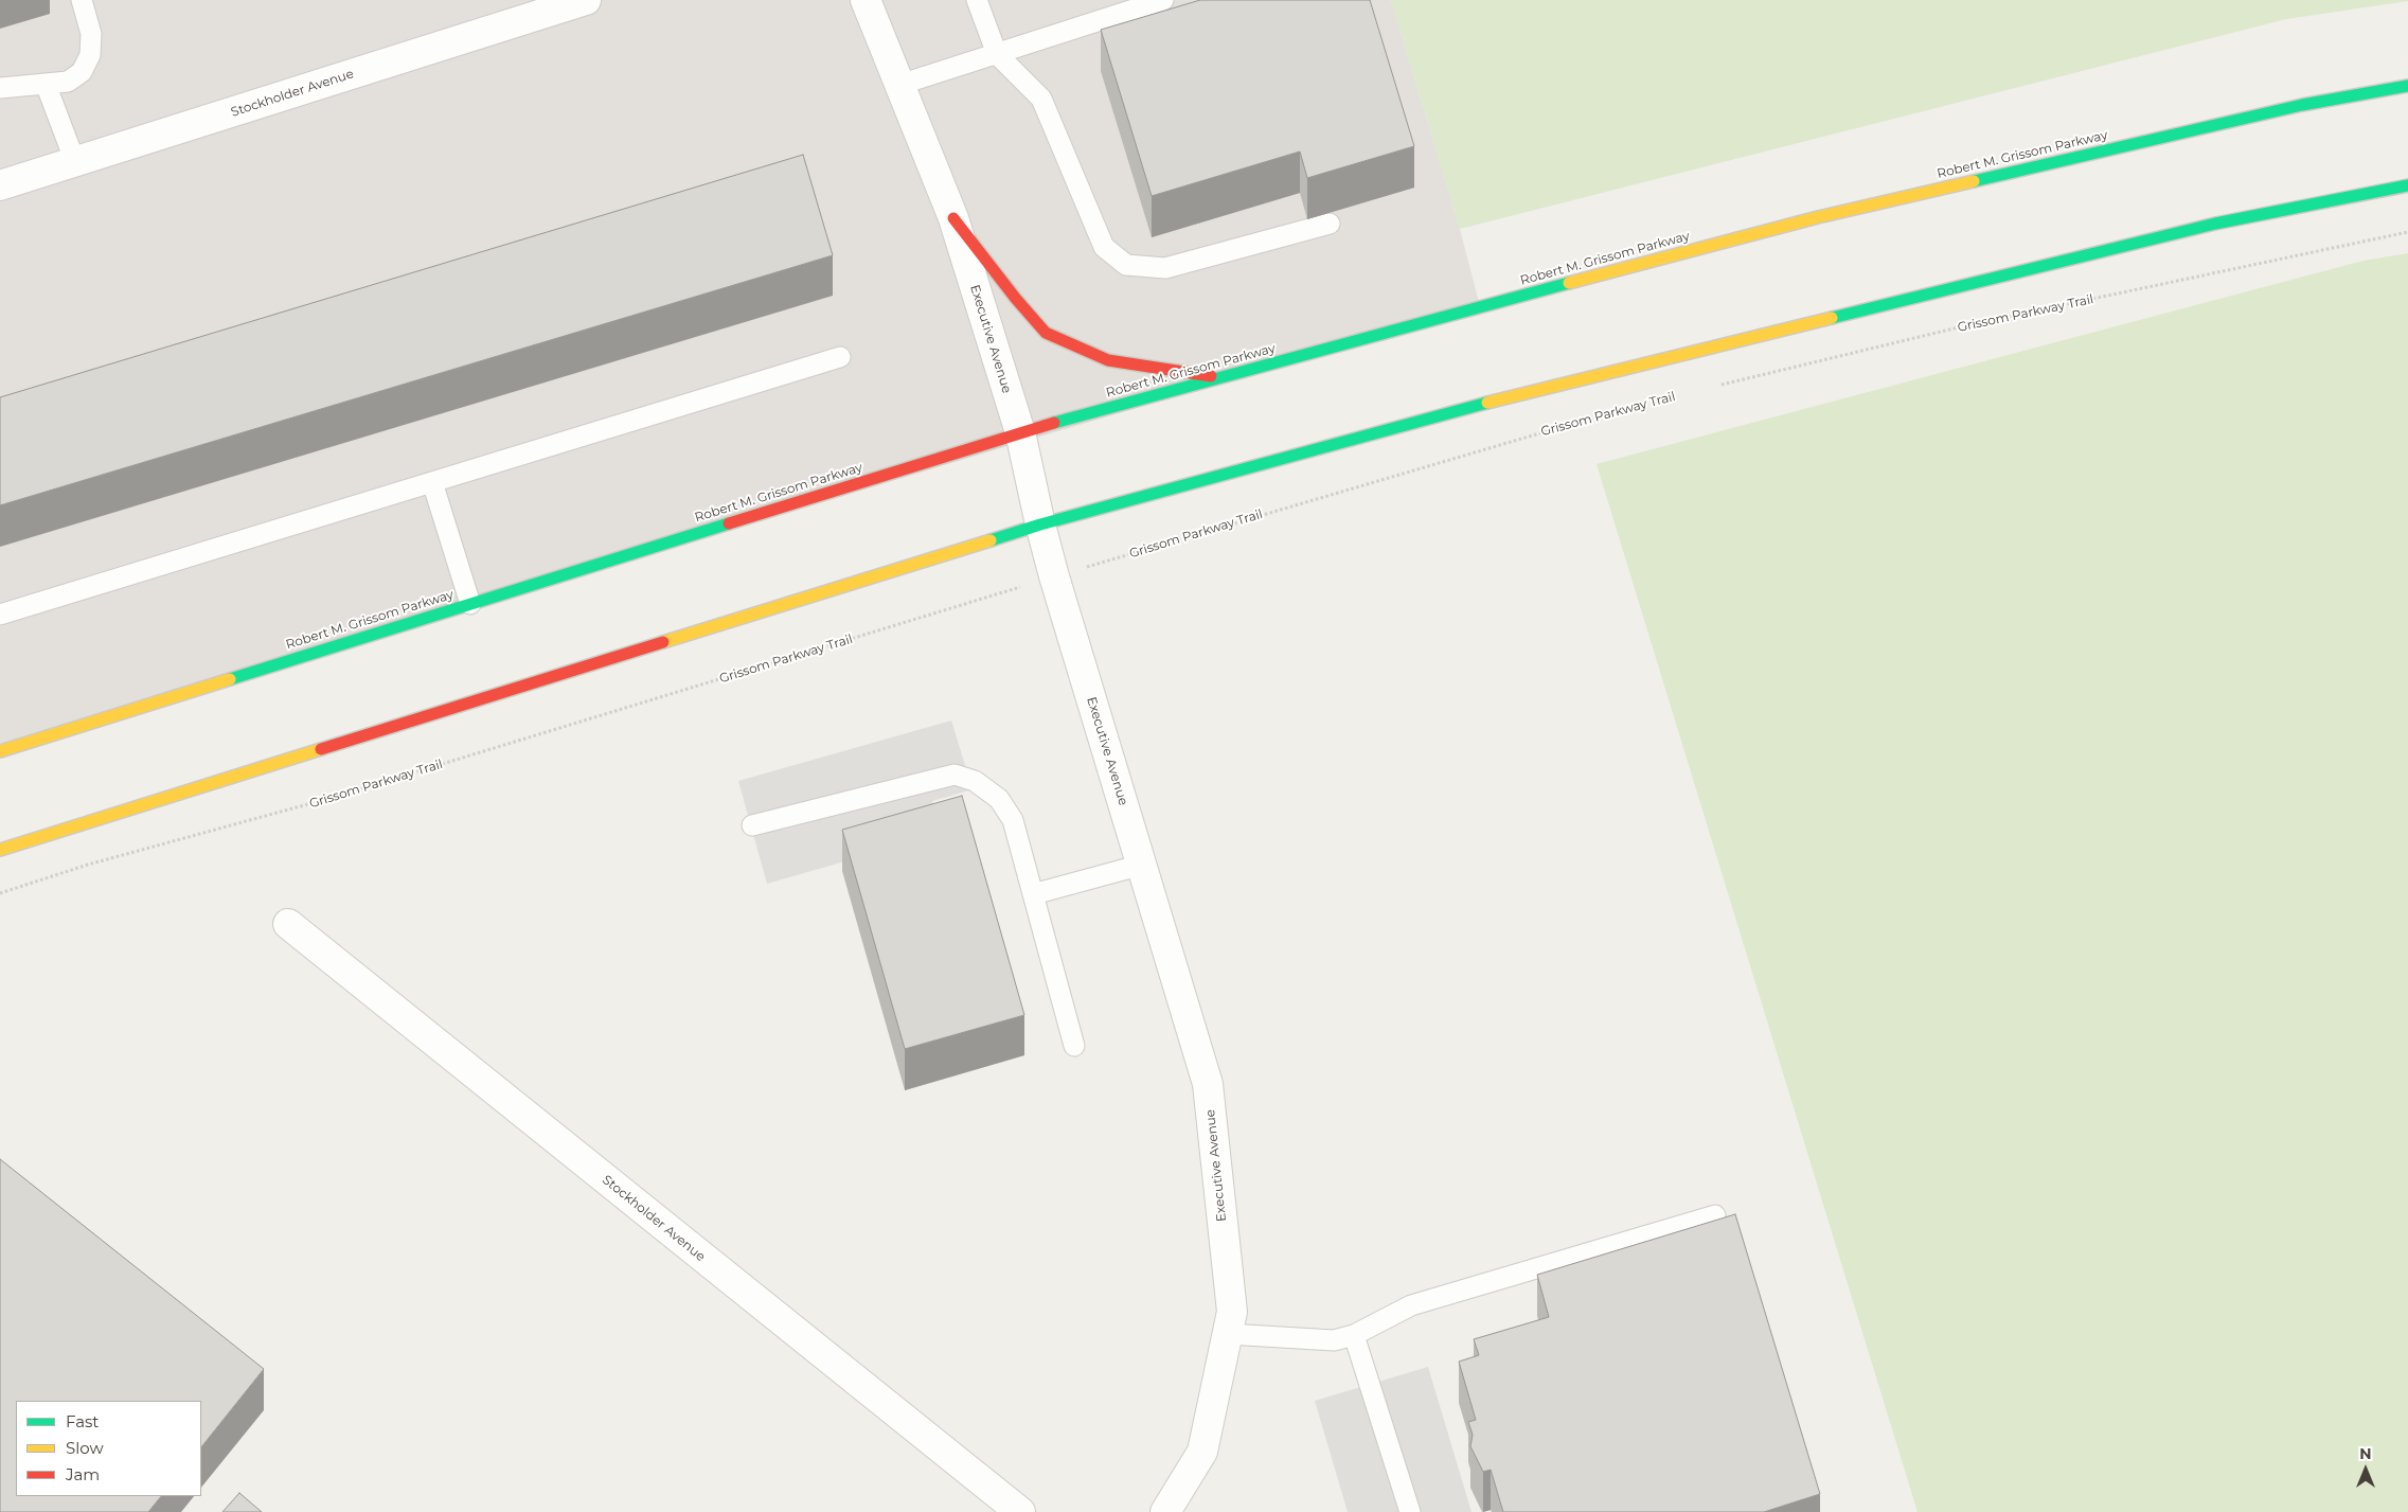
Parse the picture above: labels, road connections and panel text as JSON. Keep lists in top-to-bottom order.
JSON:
{
  "streets": {
    "main road": ["Robert M. Grissom Parkway"],
    "street": ["Stockholder Avenue", "Executive Avenue"],
    "path": ["Grissom Parkway Trail"]
  },
  "crossings": [
    ["Robert M. Grissom Parkway", "Executive Avenue"],
    ["Grissom Parkway Trail", "Executive Avenue"]
  ],
  "legend": ["Fast", "Slow", "Jam"],
  "north": "top"
}
